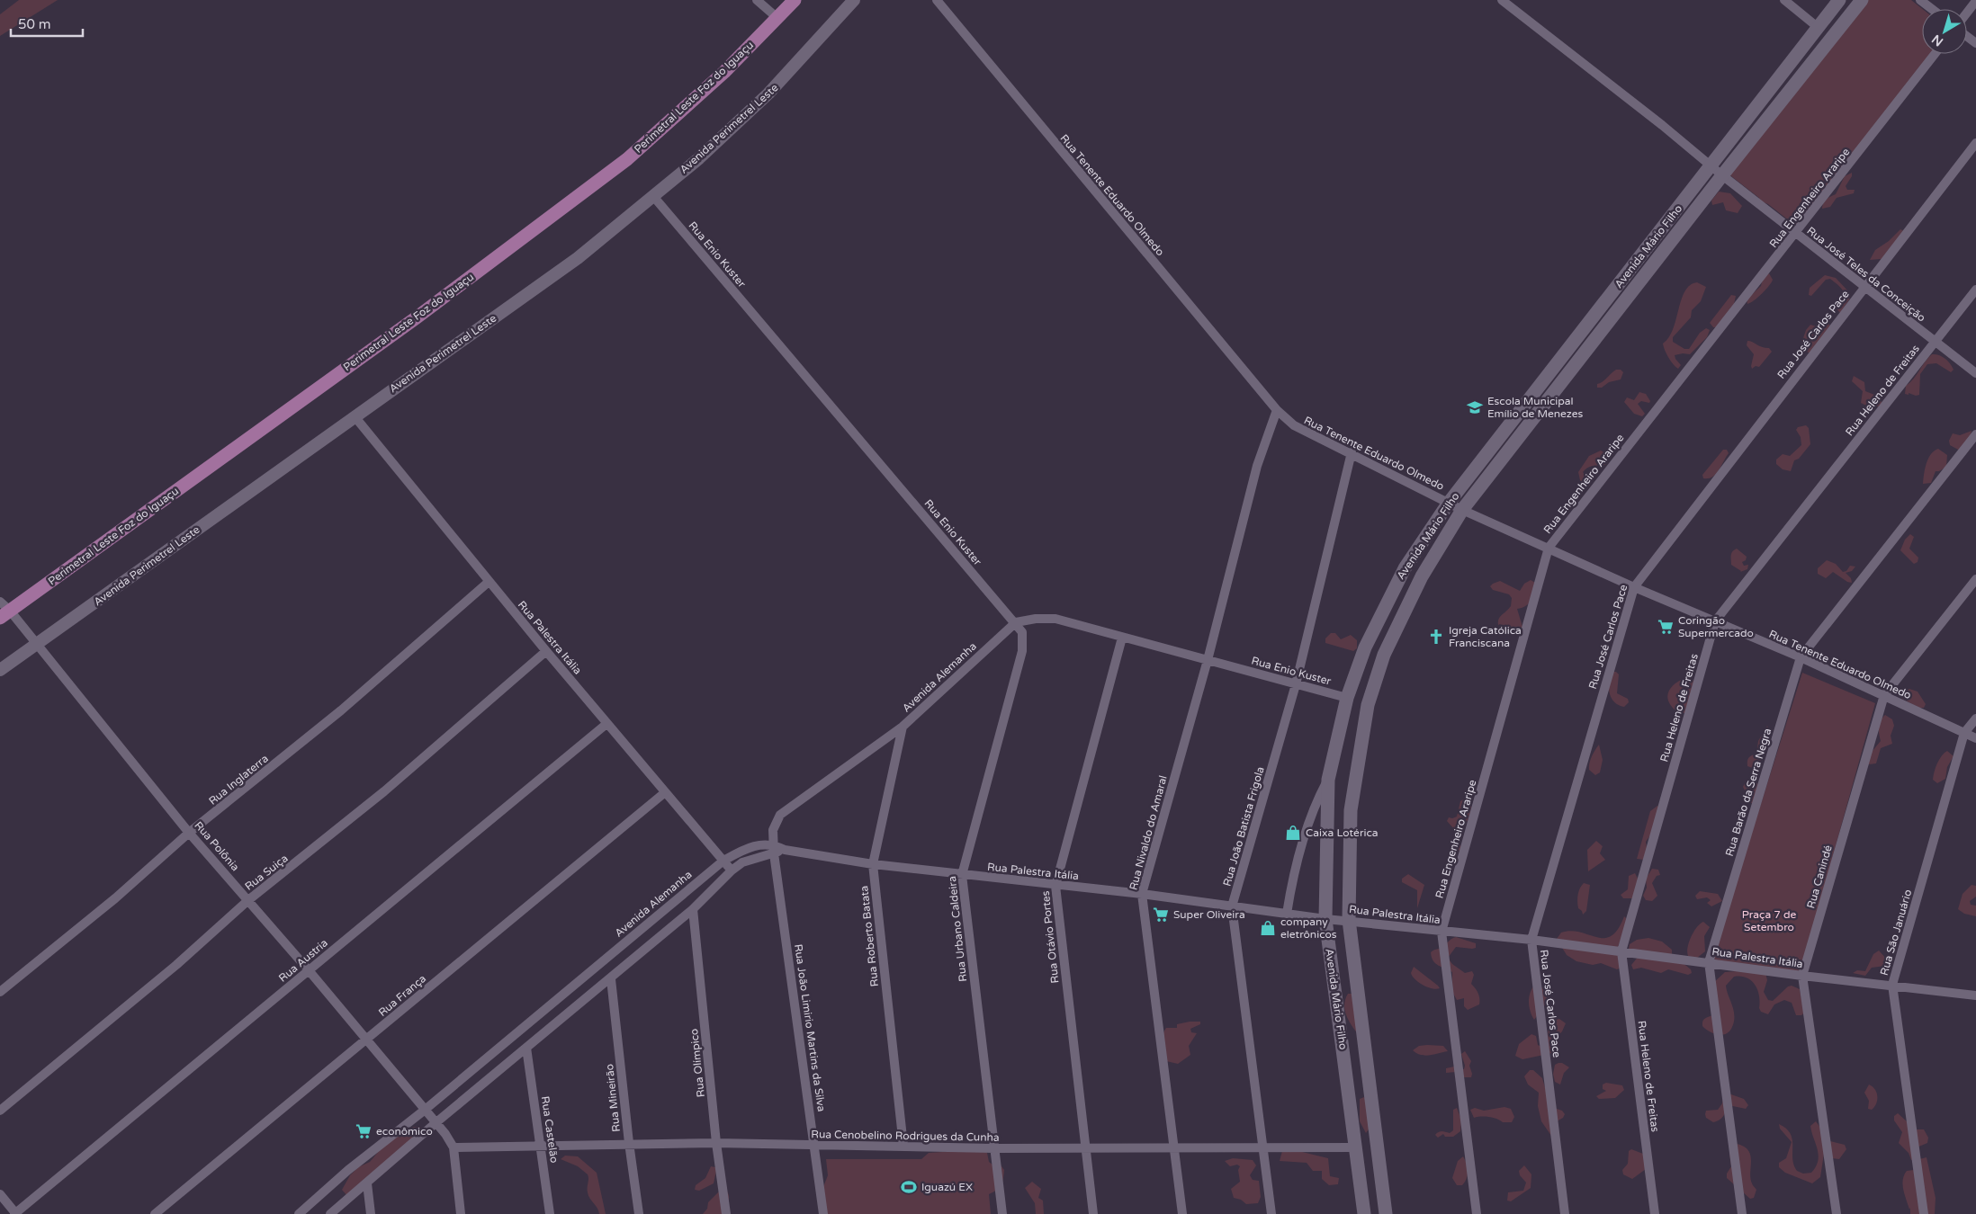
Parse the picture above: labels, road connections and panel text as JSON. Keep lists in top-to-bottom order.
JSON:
{
  "streets": {
    "highway": ["Perimetral Leste Foz do Iguaçu"],
    "main road": ["Avenida Mário Filho"],
    "street": [
      "Avenida Perimetrel Leste",
      "Rua Tenente Eduardo Olmedo",
      "Rua Engenheiro Araripe",
      "Rua Enio Kuster",
      "Rua José Teles da Conceição",
      "Rua José Carlos Pace",
      "Rua Heleno de Freitas",
      "Rua Palestra Itália",
      "Avenida Alemanha",
      "Rua Inglaterra",
      "Rua Barão da Serra Negra",
      "Rua João Batista Frigola",
      "Rua Nivaldo do Amaral",
      "Rua Polônia",
      "Rua Suiça",
      "Rua Canindé",
      "Rua Urbano Caldeira",
      "Rua São Januário",
      "Rua Roberto Batata",
      "Rua Otávio Portes",
      "Rua Austria",
      "Rua França",
      "Rua João Limirio Martins da Silva",
      "Rua Olímpico",
      "Rua Mineirão",
      "Rua Castelão",
      "Rua Cenobelino Rodrigues da Cunha"
    ]
  },
  "crossings": [
    ["Perimetral Leste Foz do Iguaçu", "Rua Polônia"],
    ["Avenida Perimetrel Leste", "Rua Enio Kuster"],
    ["Avenida Perimetrel Leste", "Rua Palestra Itália"],
    ["Avenida Perimetrel Leste", "Rua Polônia"],
    ["Rua Tenente Eduardo Olmedo", "Rua Engenheiro Araripe"],
    ["Rua Tenente Eduardo Olmedo", "Avenida Mário Filho"],
    ["Rua Tenente Eduardo Olmedo", "Rua José Carlos Pace"],
    ["Rua Tenente Eduardo Olmedo", "Rua Heleno de Freitas"],
    ["Rua Tenente Eduardo Olmedo", "Rua Barão da Serra Negra"],
    ["Rua Tenente Eduardo Olmedo", "Rua João Batista Frigola"],
    ["Rua Tenente Eduardo Olmedo", "Rua Nivaldo do Amaral"],
    ["Rua Tenente Eduardo Olmedo", "Rua Canindé"],
    ["Rua Tenente Eduardo Olmedo", "Rua São Januário"],
    ["Rua Engenheiro Araripe", "Rua José Teles da Conceição"],
    ["Rua Engenheiro Araripe", "Rua Palestra Itália"],
    ["Avenida Mário Filho", "Rua Enio Kuster"],
    ["Avenida Mário Filho", "Rua José Teles da Conceição"],
    ["Avenida Mário Filho", "Rua Palestra Itália"],
    ["Avenida Mário Filho", "Rua Cenobelino Rodrigues da Cunha"],
    ["Rua Enio Kuster", "Avenida Alemanha"],
    ["Rua Enio Kuster", "Rua João Batista Frigola"],
    ["Rua Enio Kuster", "Rua Nivaldo do Amaral"],
    ["Rua Enio Kuster", "Rua Urbano Caldeira"],
    ["Rua Enio Kuster", "Rua Otávio Portes"],
    ["Rua José Teles da Conceição", "Rua José Carlos Pace"],
    ["Rua José Teles da Conceição", "Rua Heleno de Freitas"],
    ["Rua José Carlos Pace", "Rua Palestra Itália"],
    ["Rua Heleno de Freitas", "Rua Palestra Itália"],
    ["Rua Palestra Itália", "Avenida Alemanha"],
    ["Rua Palestra Itália", "Rua Inglaterra"],
    ["Rua Palestra Itália", "Rua Barão da Serra Negra"],
    ["Rua Palestra Itália", "Rua João Batista Frigola"],
    ["Rua Palestra Itália", "Rua Nivaldo do Amaral"],
    ["Rua Palestra Itália", "Rua Suiça"],
    ["Rua Palestra Itália", "Rua Canindé"],
    ["Rua Palestra Itália", "Rua Urbano Caldeira"],
    ["Rua Palestra Itália", "Rua São Januário"],
    ["Rua Palestra Itália", "Rua Roberto Batata"],
    ["Rua Palestra Itália", "Rua Otávio Portes"],
    ["Rua Palestra Itália", "Rua Austria"],
    ["Rua Palestra Itália", "Rua França"],
    ["Rua Palestra Itália", "Rua João Limirio Martins da Silva"],
    ["Avenida Alemanha", "Rua Polônia"],
    ["Avenida Alemanha", "Rua Urbano Caldeira"],
    ["Avenida Alemanha", "Rua Roberto Batata"],
    ["Avenida Alemanha", "Rua João Limirio Martins da Silva"],
    ["Rua Inglaterra", "Rua Polônia"],
    ["Rua João Batista Frigola", "Rua Cenobelino Rodrigues da Cunha"],
    ["Rua Nivaldo do Amaral", "Rua Cenobelino Rodrigues da Cunha"],
    ["Rua Polônia", "Rua Suiça"],
    ["Rua Polônia", "Rua Austria"],
    ["Rua Polônia", "Rua França"],
    ["Rua Polônia", "Rua Cenobelino Rodrigues da Cunha"],
    ["Rua Urbano Caldeira", "Rua Cenobelino Rodrigues da Cunha"],
    ["Rua Roberto Batata", "Rua Cenobelino Rodrigues da Cunha"],
    ["Rua Otávio Portes", "Rua Cenobelino Rodrigues da Cunha"],
    ["Rua João Limirio Martins da Silva", "Rua Cenobelino Rodrigues da Cunha"],
    ["Rua Olímpico", "Rua Cenobelino Rodrigues da Cunha"],
    ["Rua Mineirão", "Rua Cenobelino Rodrigues da Cunha"],
    ["Rua Castelão", "Rua Cenobelino Rodrigues da Cunha"]
  ],
  "parks": ["Praça 7 de Setembro"],
  "places": {
    "school or university": ["Escola Municipal Emílio de Menezes"],
    "supermarket": ["Coringão Supermercado", "Super Oliveira", "econômico"],
    "church": ["Igreja Católica Franciscana"],
    "shop": ["Caixa Lotérica", "company eletrônicos"],
    "sports": ["Iguazú EX"]
  },
  "scale_bar": "50 m",
  "north": "bottom left"
}
